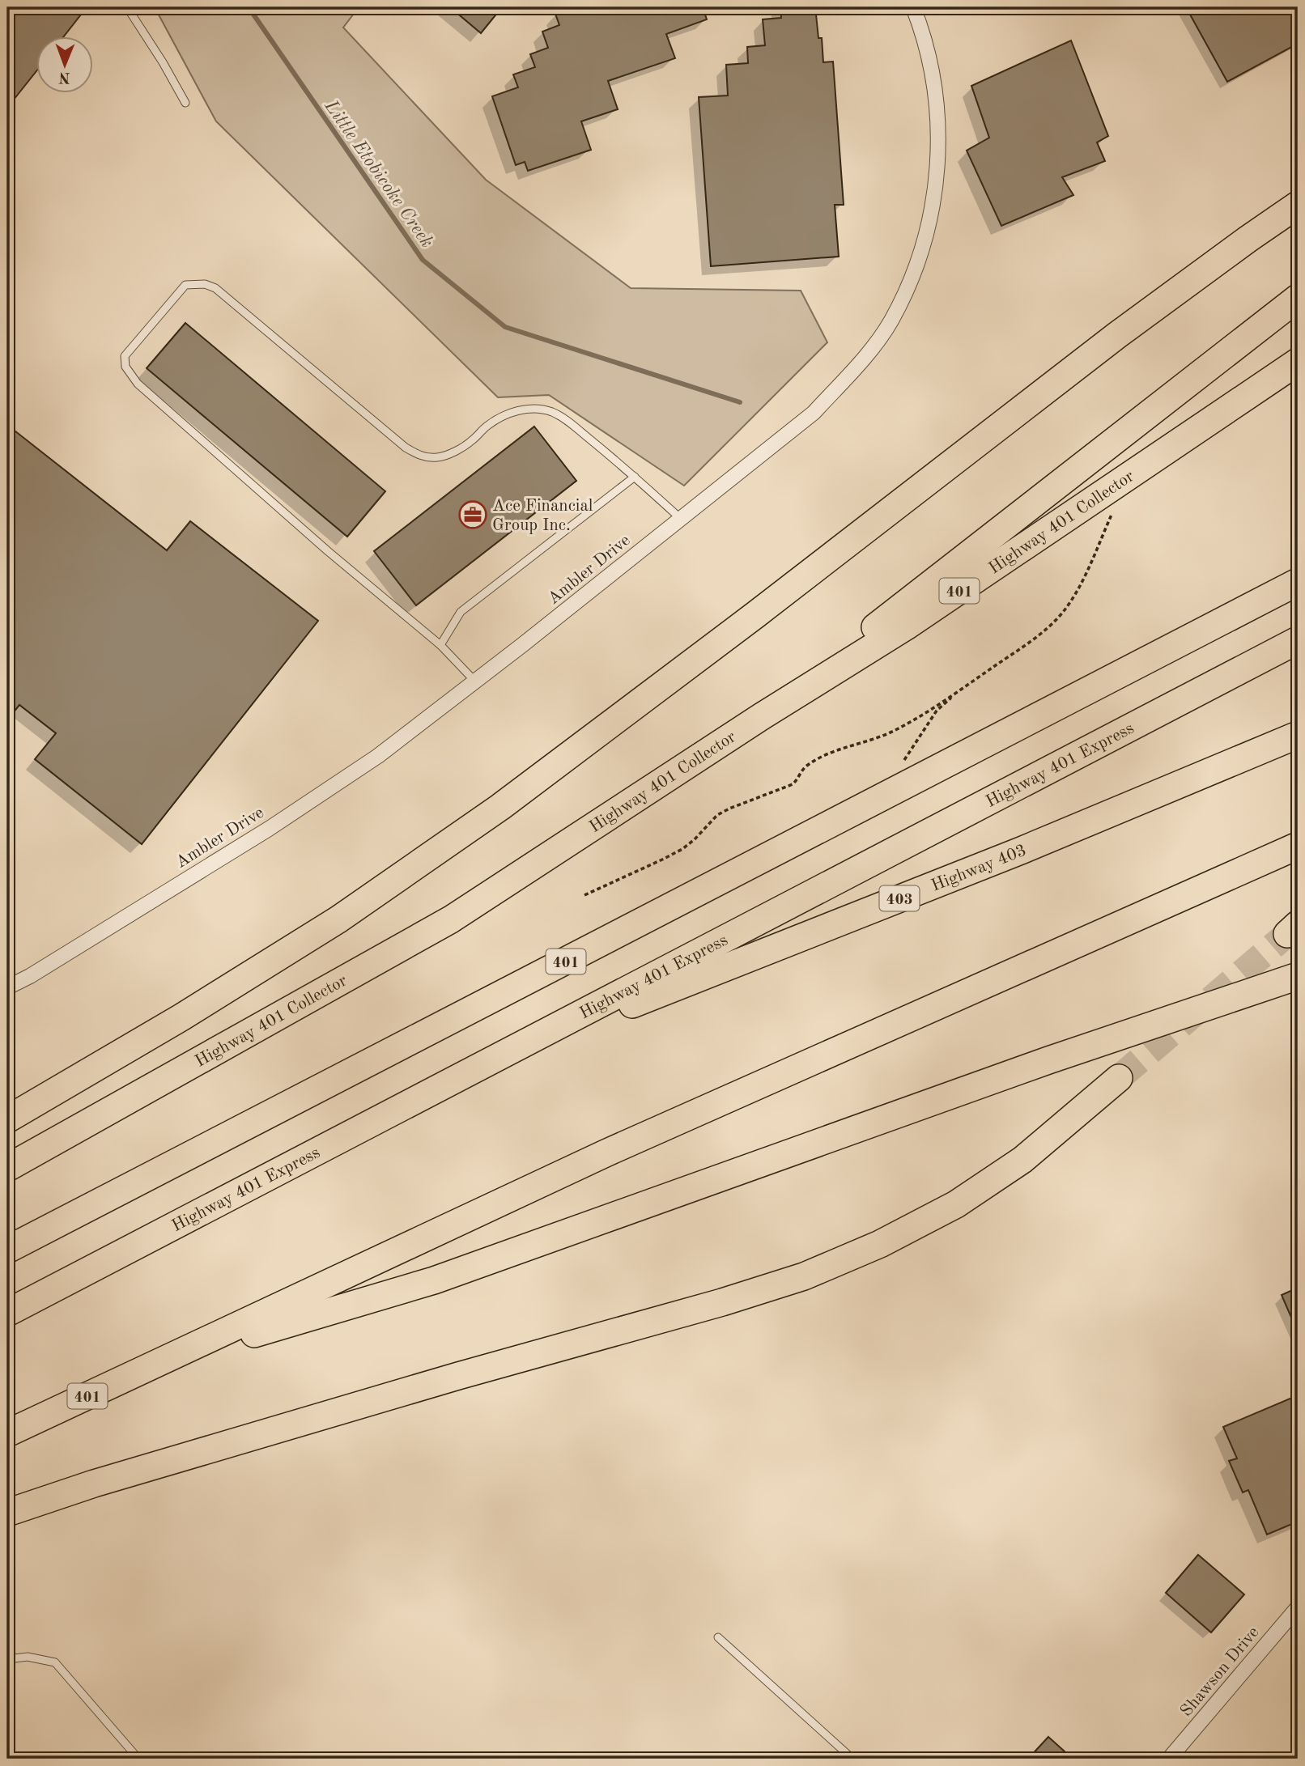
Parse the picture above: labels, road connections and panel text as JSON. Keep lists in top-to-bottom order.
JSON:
{
  "streets": {
    "highway": [
      "Highway 401 Collector",
      "401",
      "Highway 401 Express",
      "Highway 403",
      "403"
    ],
    "street": ["Ambler Drive", "Shawson Drive"]
  },
  "crossings": [
    ["Highway 401 Express", "Highway 403"]
  ],
  "water": ["Little Etobicoke Creek"],
  "places": {
    "office": ["Ace Financial Group Inc."]
  },
  "north": "bottom"
}
